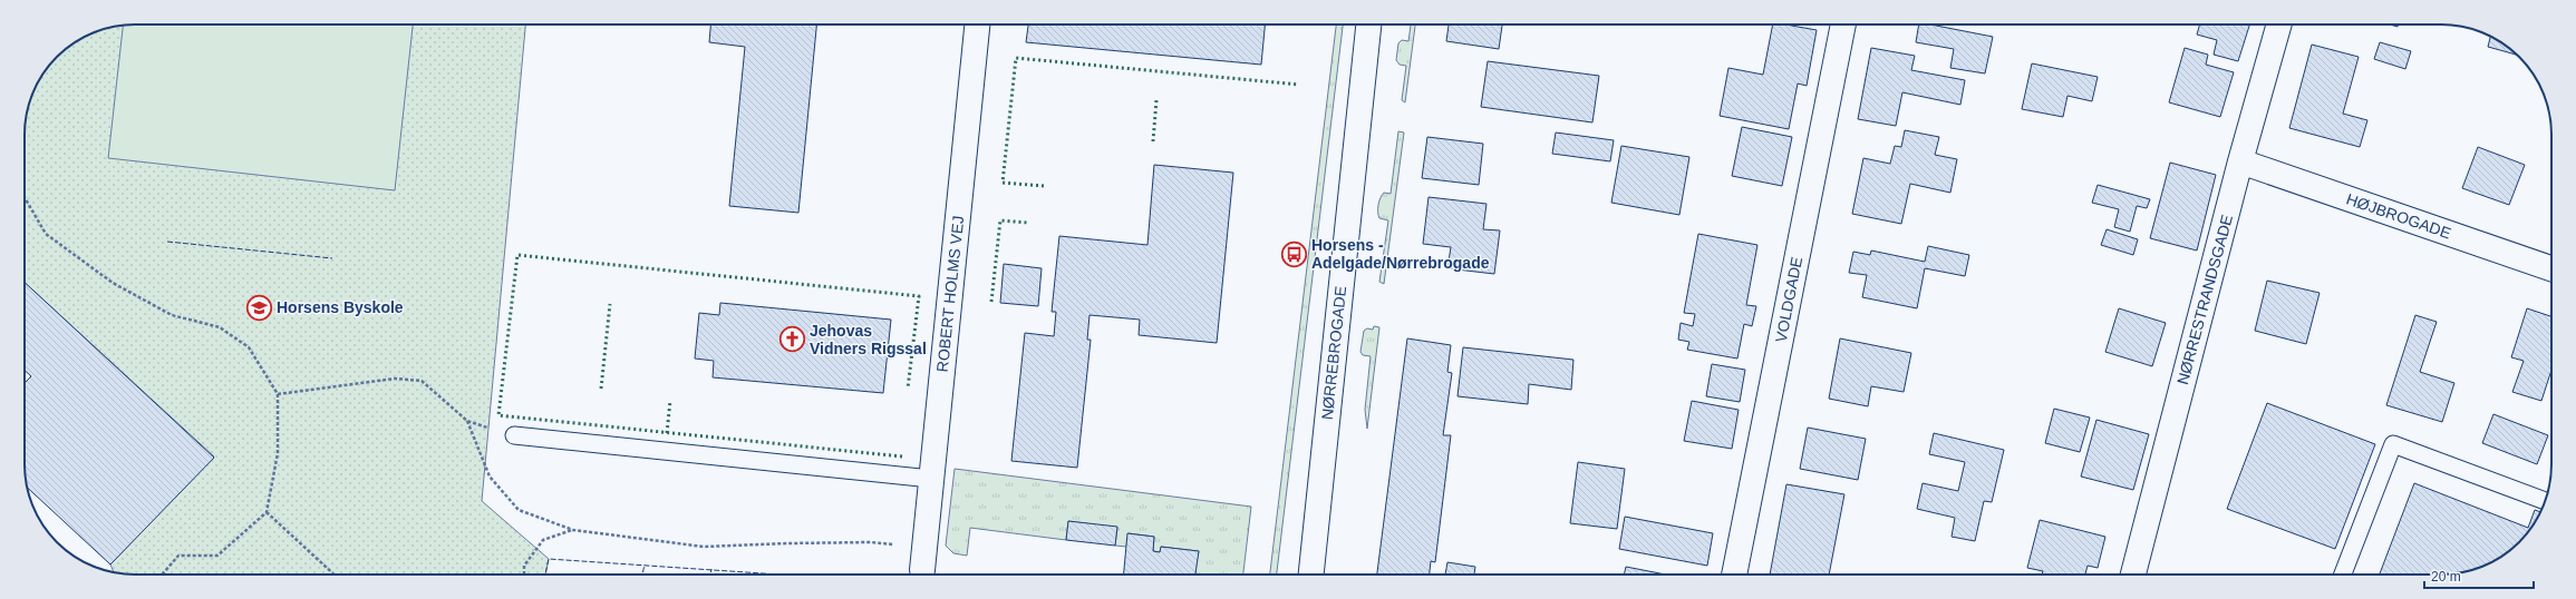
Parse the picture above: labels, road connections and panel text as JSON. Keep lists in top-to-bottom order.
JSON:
{
  "streets": {
    "street": [
      "HØJBROGADE",
      "ROBERT HOLMS VEJ",
      "VOLDGADE",
      "NØRRESTRANDSGADE",
      "NØRREBROGADE"
    ]
  },
  "crossings": [
    ["HØJBROGADE", "NØRRESTRANDSGADE"]
  ],
  "places": {
    "bus stop": ["Horsens - Adelgade/Nørrebrogade"],
    "school or university": ["Horsens Byskole"],
    "church": ["Jehovas Vidners Rigssal"]
  },
  "scale_bar": "20 m"
}
